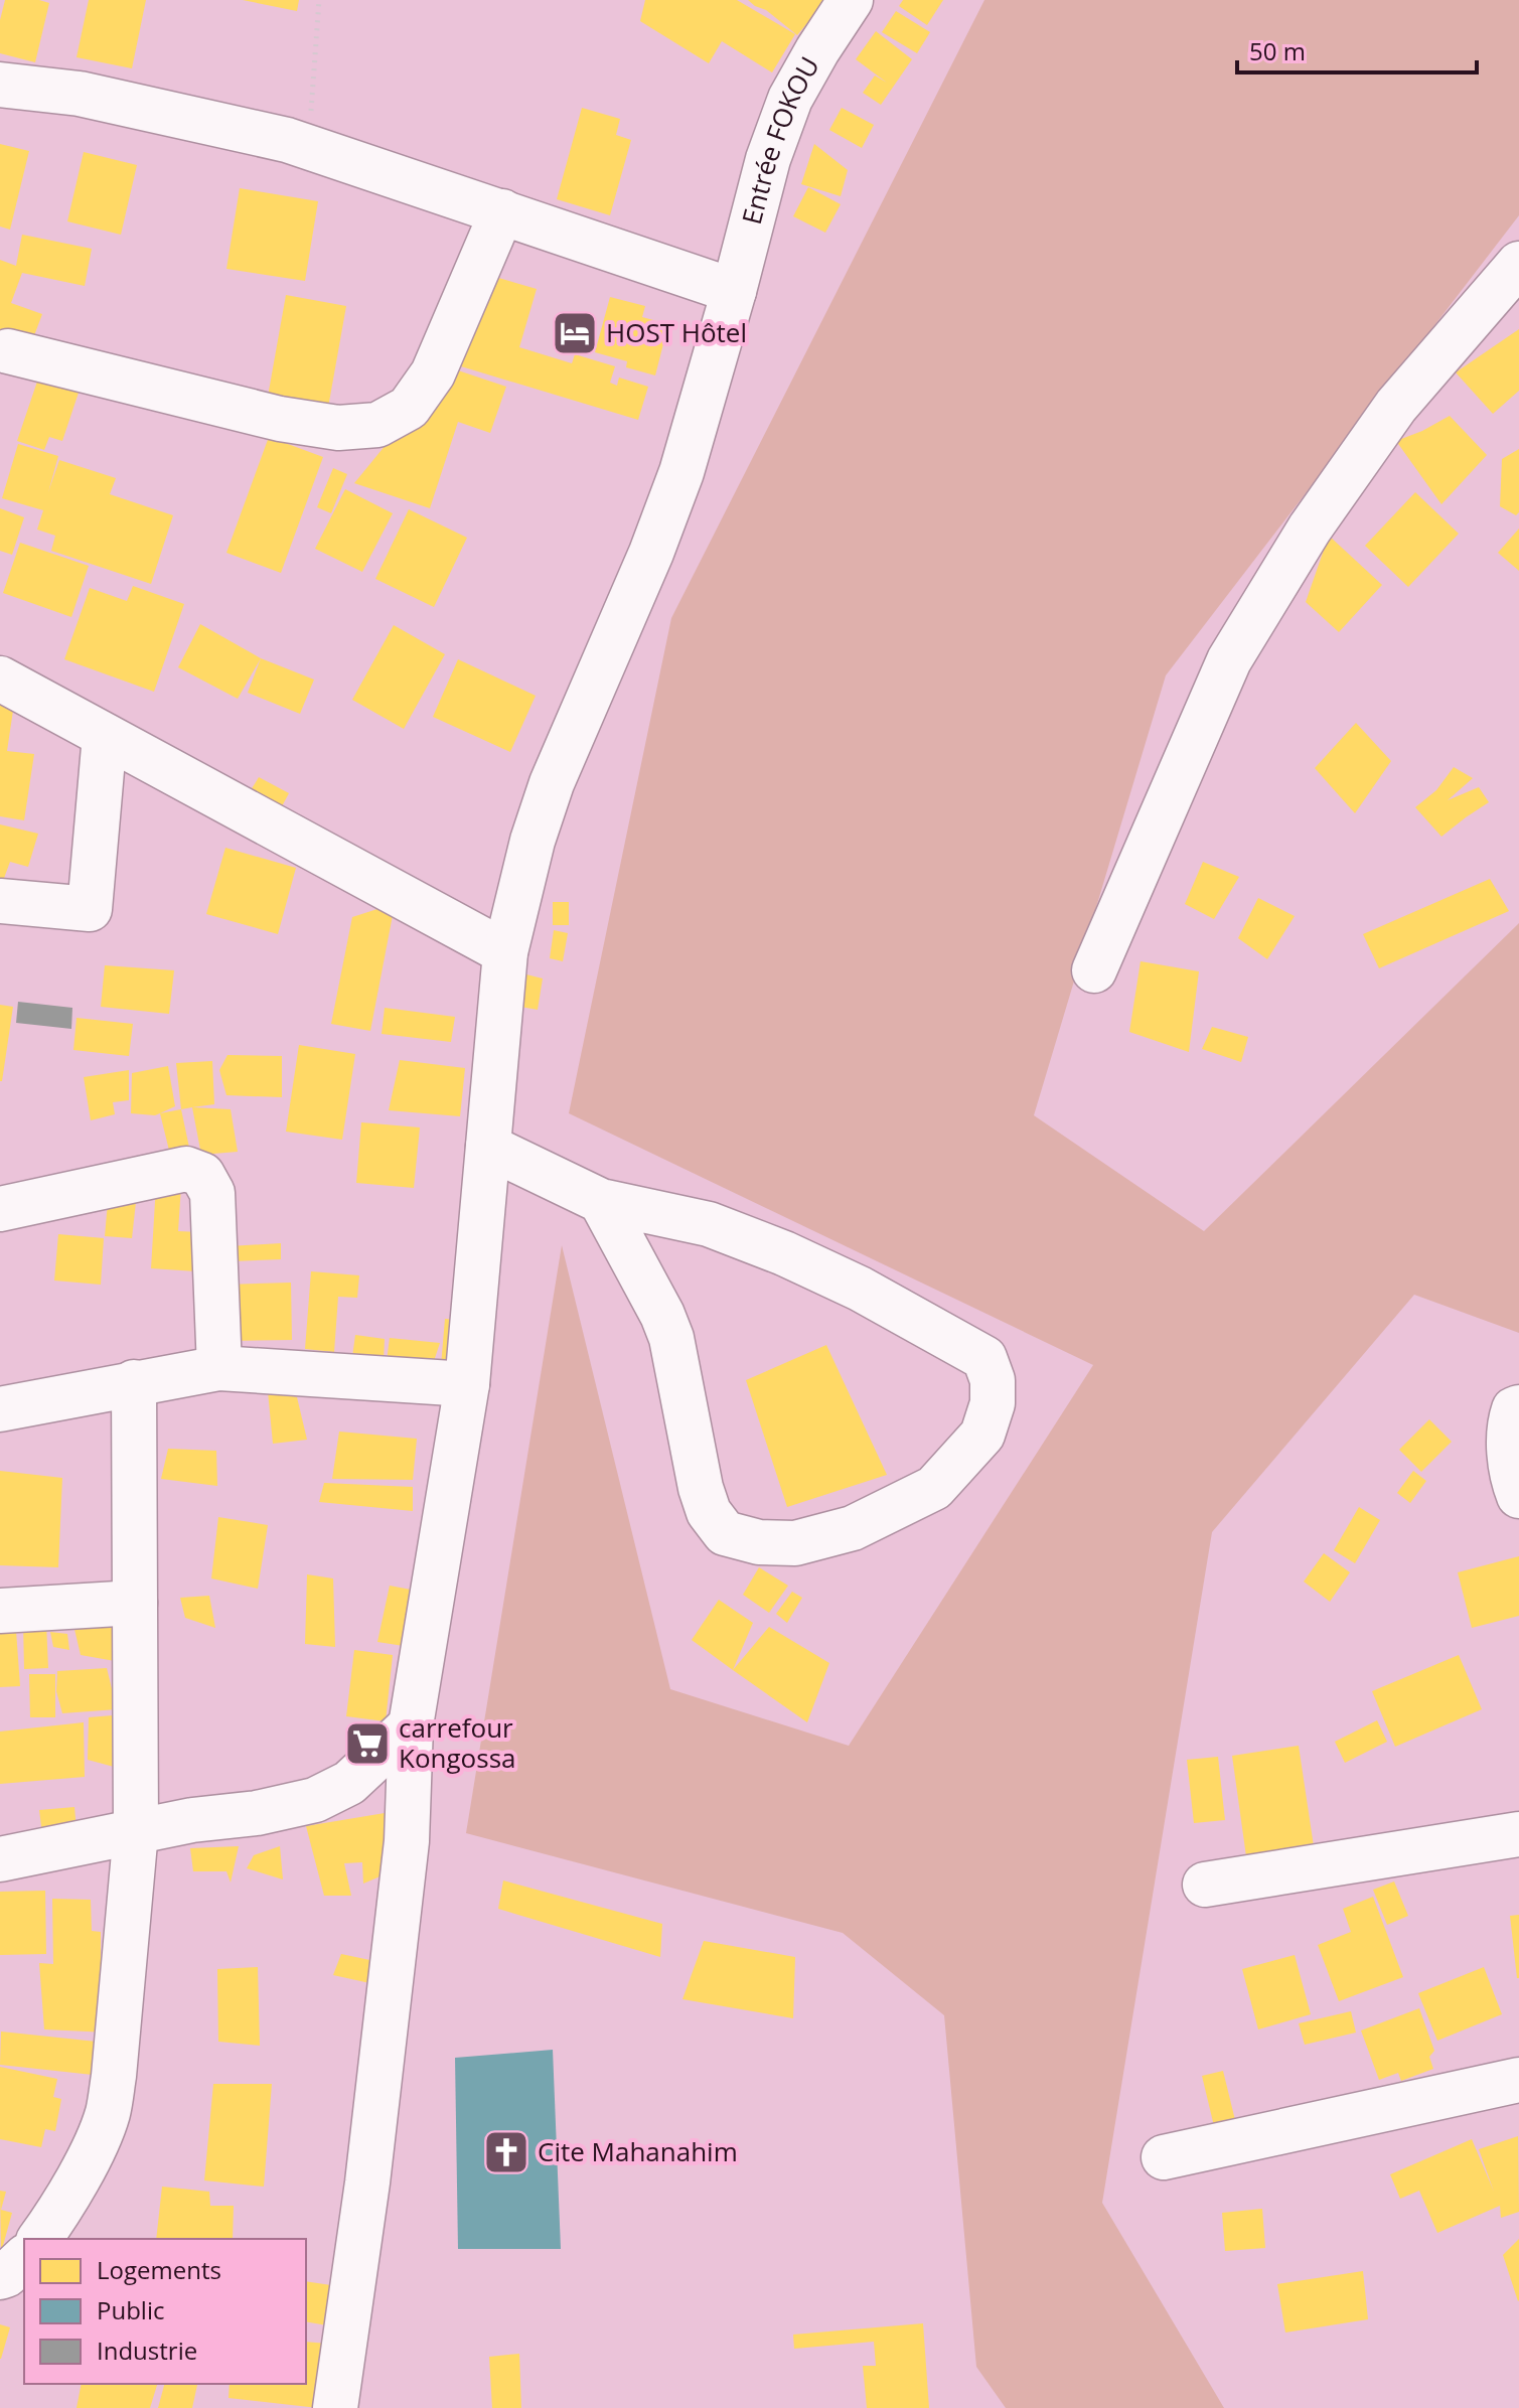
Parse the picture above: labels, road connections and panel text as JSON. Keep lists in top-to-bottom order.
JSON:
{
  "streets": {
    "street": ["Entrée FOKOU"]
  },
  "places": {
    "hotel": ["HOST Hôtel"],
    "supermarket": ["carrefour Kongossa"],
    "church": ["Cite Mahanahim"]
  },
  "legend": ["Logements", "Public", "Industrie"],
  "scale_bar": "50 m"
}
